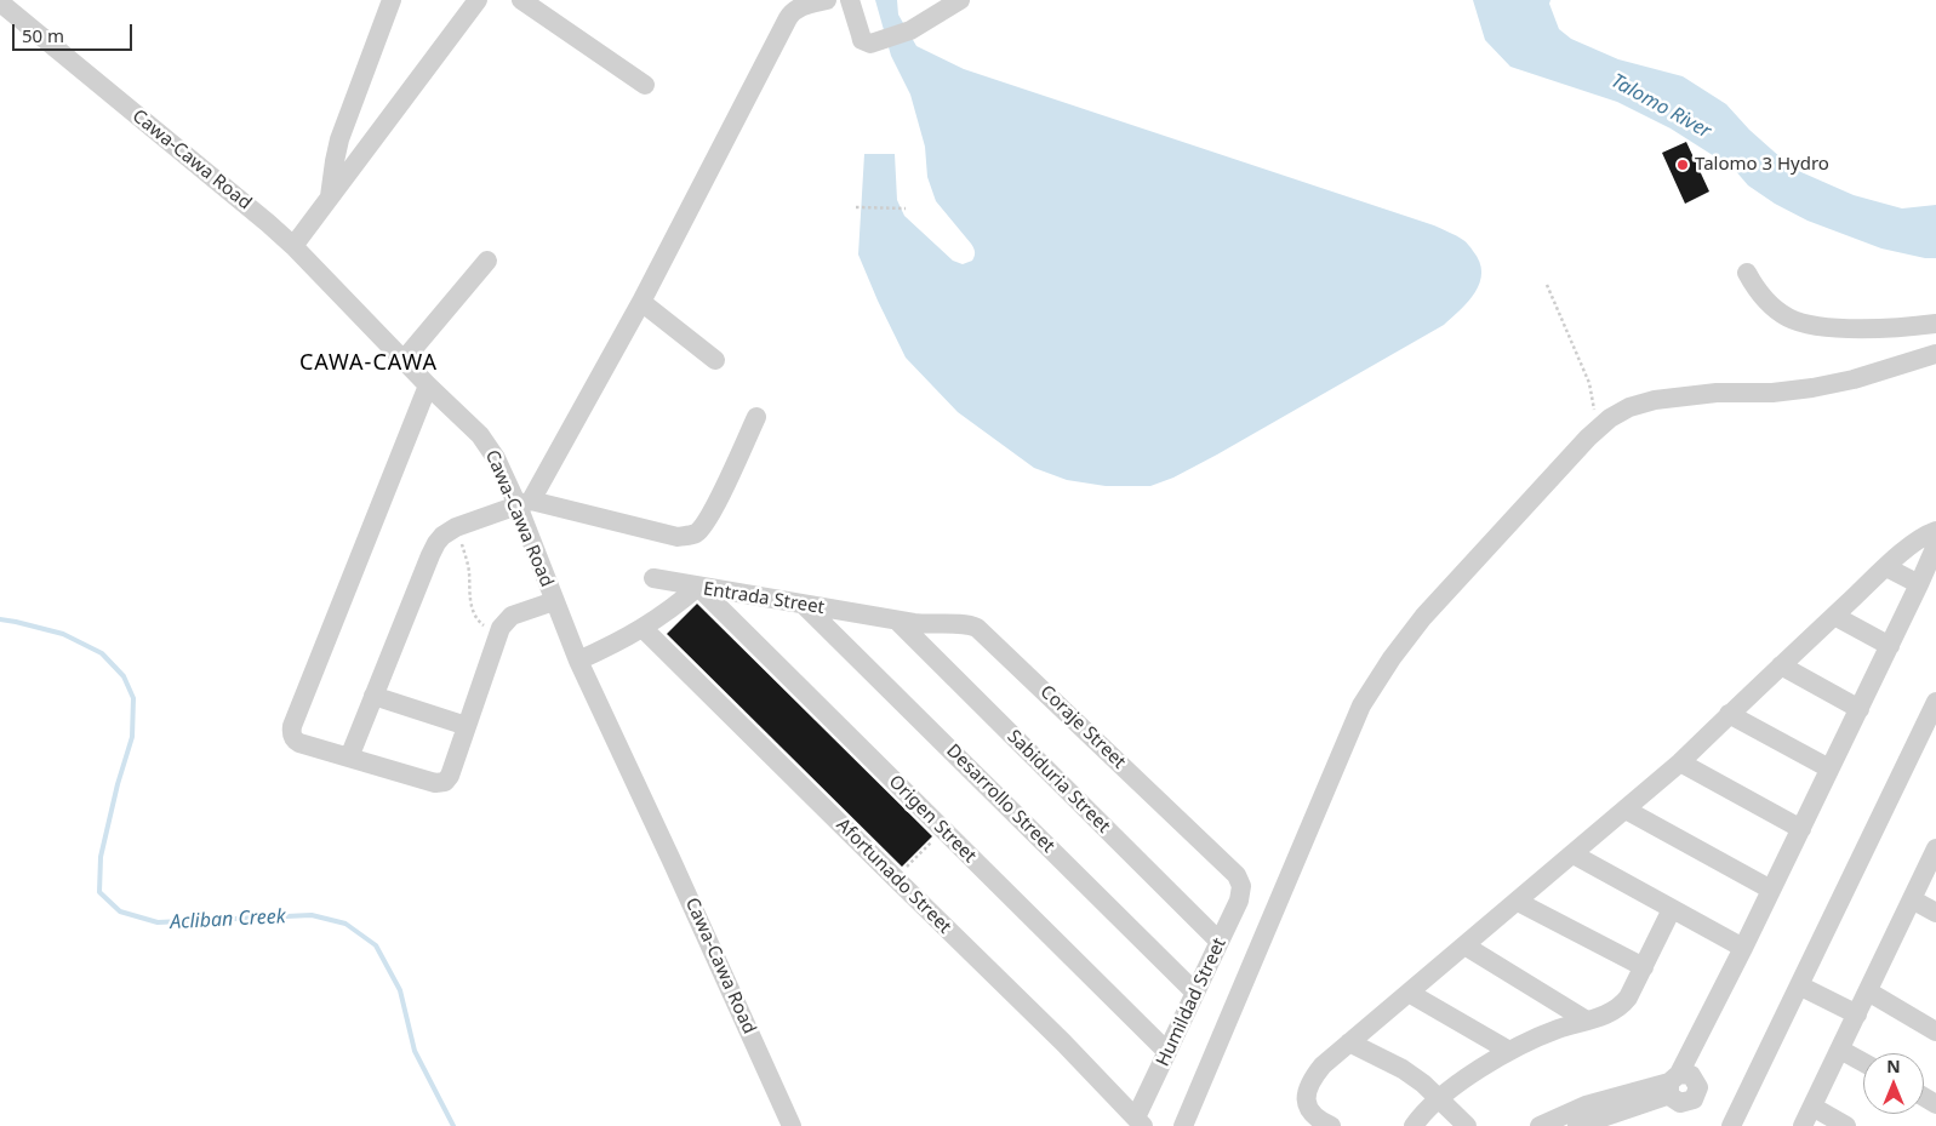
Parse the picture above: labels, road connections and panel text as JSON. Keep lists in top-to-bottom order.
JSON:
{
  "streets": {
    "street": [
      "Cawa-Cawa Road",
      "Entrada Street",
      "Coraje Street",
      "Sabiduria Street",
      "Desarrollo Street",
      "Origen Street",
      "Afortunado Street",
      "Humildad Street"
    ]
  },
  "crossings": [
    ["Cawa-Cawa Road", "Entrada Street"],
    ["Entrada Street", "Coraje Street"],
    ["Entrada Street", "Sabiduria Street"],
    ["Entrada Street", "Desarrollo Street"],
    ["Entrada Street", "Origen Street"],
    ["Entrada Street", "Afortunado Street"],
    ["Coraje Street", "Sabiduria Street"],
    ["Coraje Street", "Humildad Street"],
    ["Sabiduria Street", "Humildad Street"],
    ["Desarrollo Street", "Humildad Street"],
    ["Origen Street", "Humildad Street"],
    ["Afortunado Street", "Humildad Street"]
  ],
  "districts": ["CAWA-CAWA"],
  "water": ["Talomo River", "Acliban Creek"],
  "places": ["Talomo 3 Hydro"],
  "scale_bar": "50 m",
  "north": "top"
}
